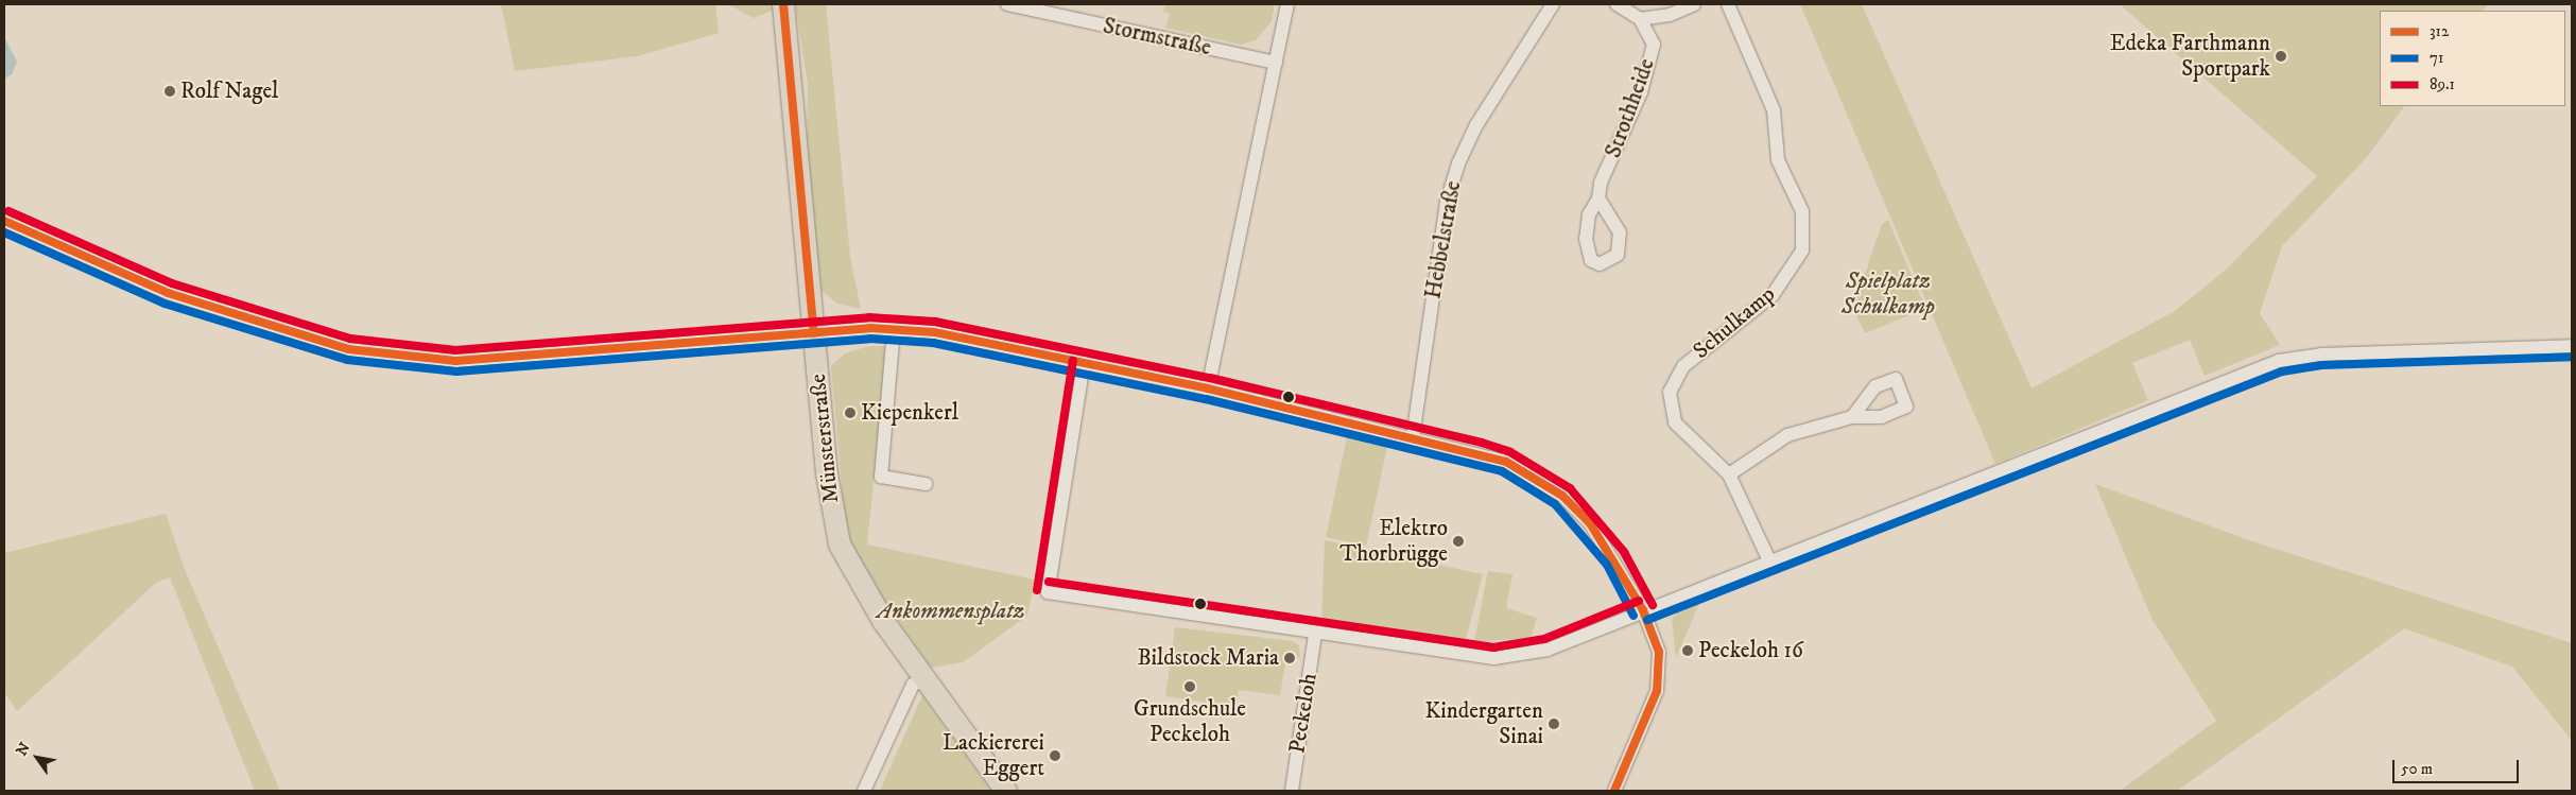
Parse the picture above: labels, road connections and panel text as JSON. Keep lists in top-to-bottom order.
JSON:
{
  "streets": {
    "main road": ["Münsterstraße"],
    "street": [
      "Stormstraße",
      "Strothheide",
      "Hebbelstraße",
      "Schulkamp",
      "Peckeloh"
    ]
  },
  "parks": ["Spielplatz Schulkamp", "Ankommensplatz"],
  "places": [
    "Edeka Farthmann Sportpark",
    "Rolf Nagel",
    "Kiepenkerl",
    "Elektro Thorbrügge",
    "Peckeloh 16",
    "Bildstock Maria",
    "Grundschule Peckeloh",
    "Kindergarten Sinai",
    "Lackiererei Eggert"
  ],
  "lines": ["transit line 312", "transit line 89.1", "transit line 71"],
  "legend": ["312", "71", "89.1"],
  "scale_bar": "50 m",
  "north": "top left"
}
